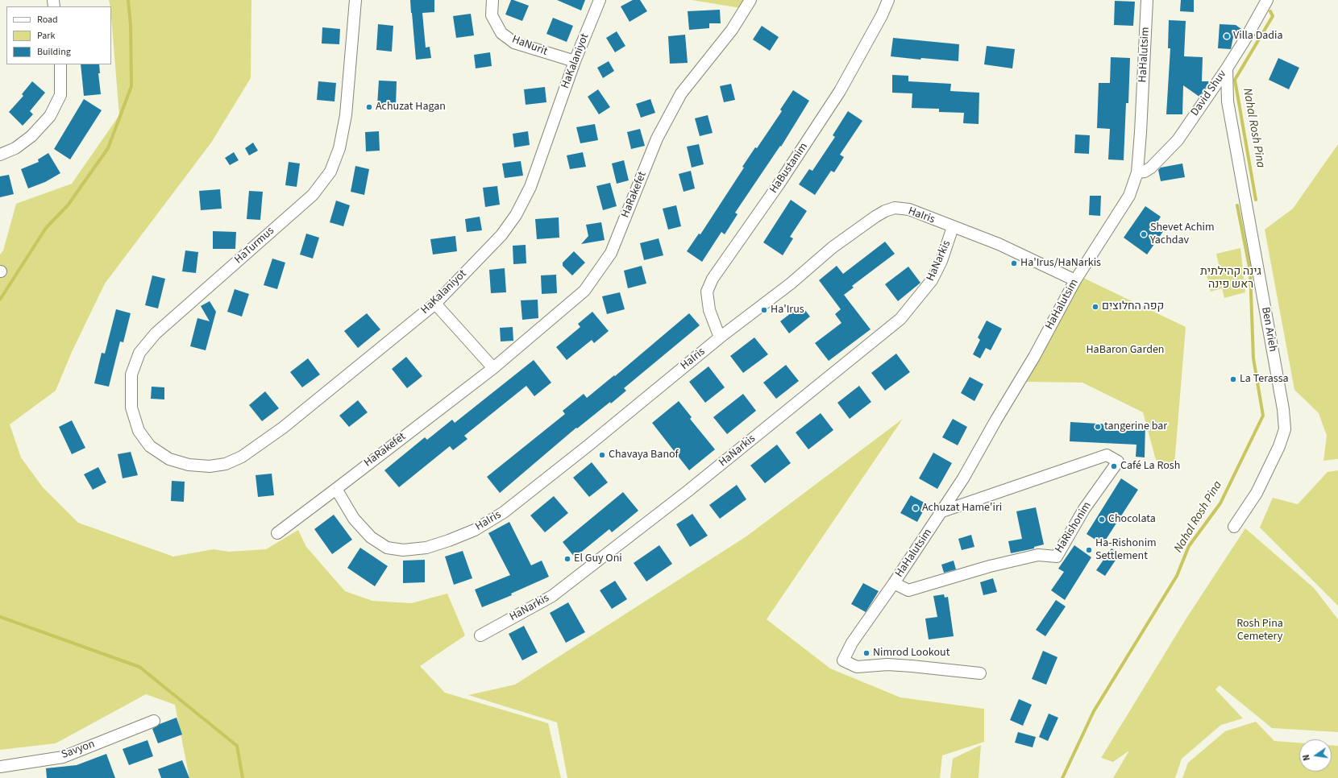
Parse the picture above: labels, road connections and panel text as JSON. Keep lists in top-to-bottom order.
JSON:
{
  "streets": {
    "street": [
      "HaNurit",
      "HaHalutsim",
      "HaKalaniyot",
      "David Shuv",
      "HaBustanim",
      "HaRakefet",
      "HaIris",
      "HaTurmus",
      "HaNarkis",
      "Ben Arieh",
      "HaRishonim",
      "Savyon"
    ]
  },
  "crossings": [
    ["HaNurit", "HaKalaniyot"],
    ["HaHalutsim", "David Shuv"],
    ["HaHalutsim", "HaIris"],
    ["HaHalutsim", "HaRishonim"],
    ["HaKalaniyot", "HaTurmus"],
    ["David Shuv", "Ben Arieh"],
    ["HaBustanim", "HaIris"],
    ["HaRakefet", "HaIris"],
    ["HaIris", "HaNarkis"]
  ],
  "water": ["Nahal Rosh Pina"],
  "parks": ["גינה קהילתית ראש פינה", "HaBaron Garden", "Rosh Pina Cemetery"],
  "places": [
    "Villa Dadia",
    "Achuzat Hagan",
    "Shevet Achim Yachdav",
    "Ha'Irus/HaNarkis",
    "קפה החלוצים",
    "Ha'Irus",
    "La Terassa",
    "tangerine bar",
    "Chavaya Banof",
    "Café La Rosh",
    "Achuzat Hame'iri",
    "Chocolata",
    "Ha-Rishonim Settlement",
    "El Guy Oni",
    "Nimrod Lookout"
  ],
  "legend": ["Road", "Park", "Building"],
  "north": "left"
}
